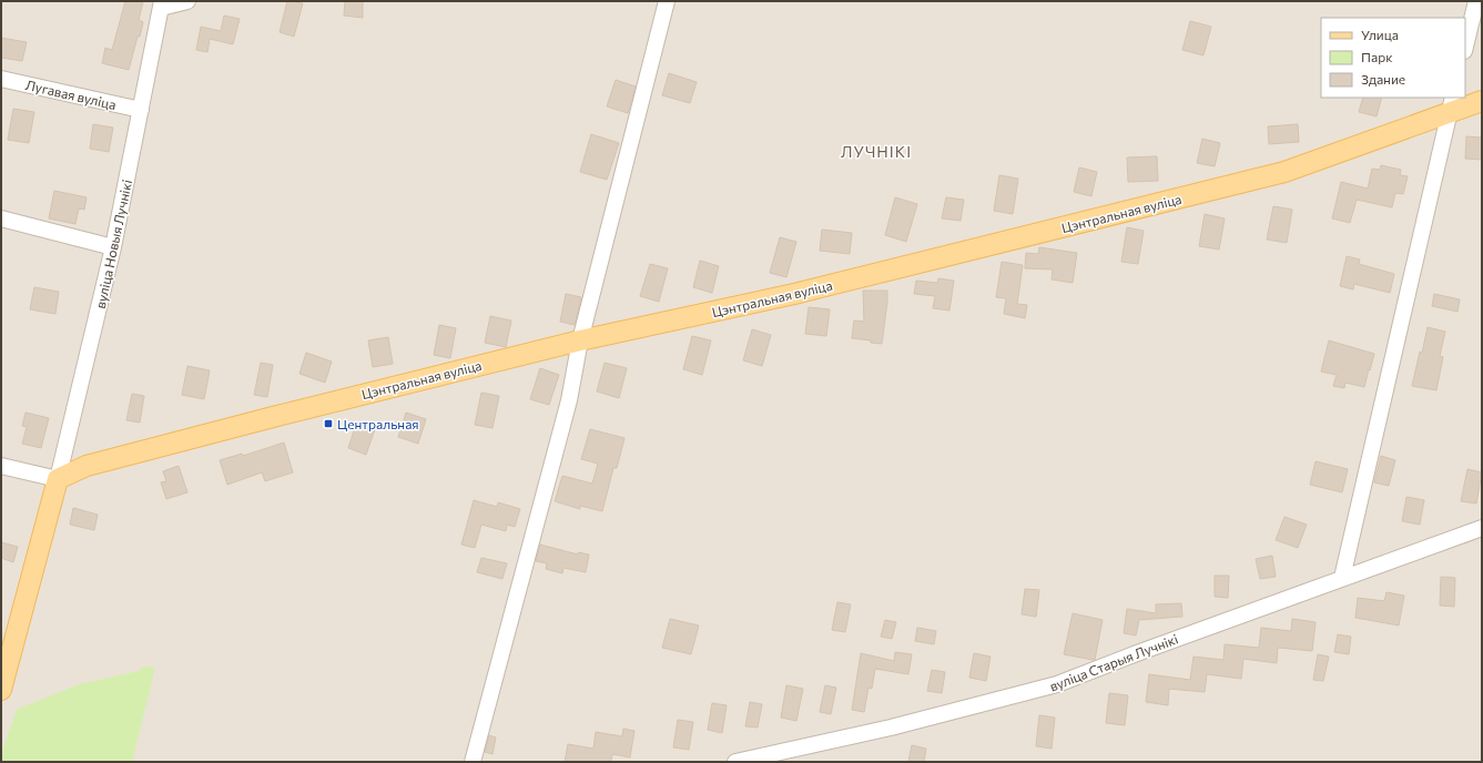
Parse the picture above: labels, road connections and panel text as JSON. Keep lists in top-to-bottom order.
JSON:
{
  "streets": {
    "main road": ["Цэнтральная вуліца"],
    "street": ["Лугавая вуліца", "вуліца Новыя Лучнікі", "вуліца Старыя Лучнікі"]
  },
  "crossings": [
    ["Лугавая вуліца", "вуліца Новыя Лучнікі"],
    ["Цэнтральная вуліца", "вуліца Новыя Лучнікі"]
  ],
  "districts": ["ЛУЧНІКІ"],
  "places": {
    "transit": ["Центральная"]
  },
  "legend": ["Улица", "Парк", "Здание"]
}
